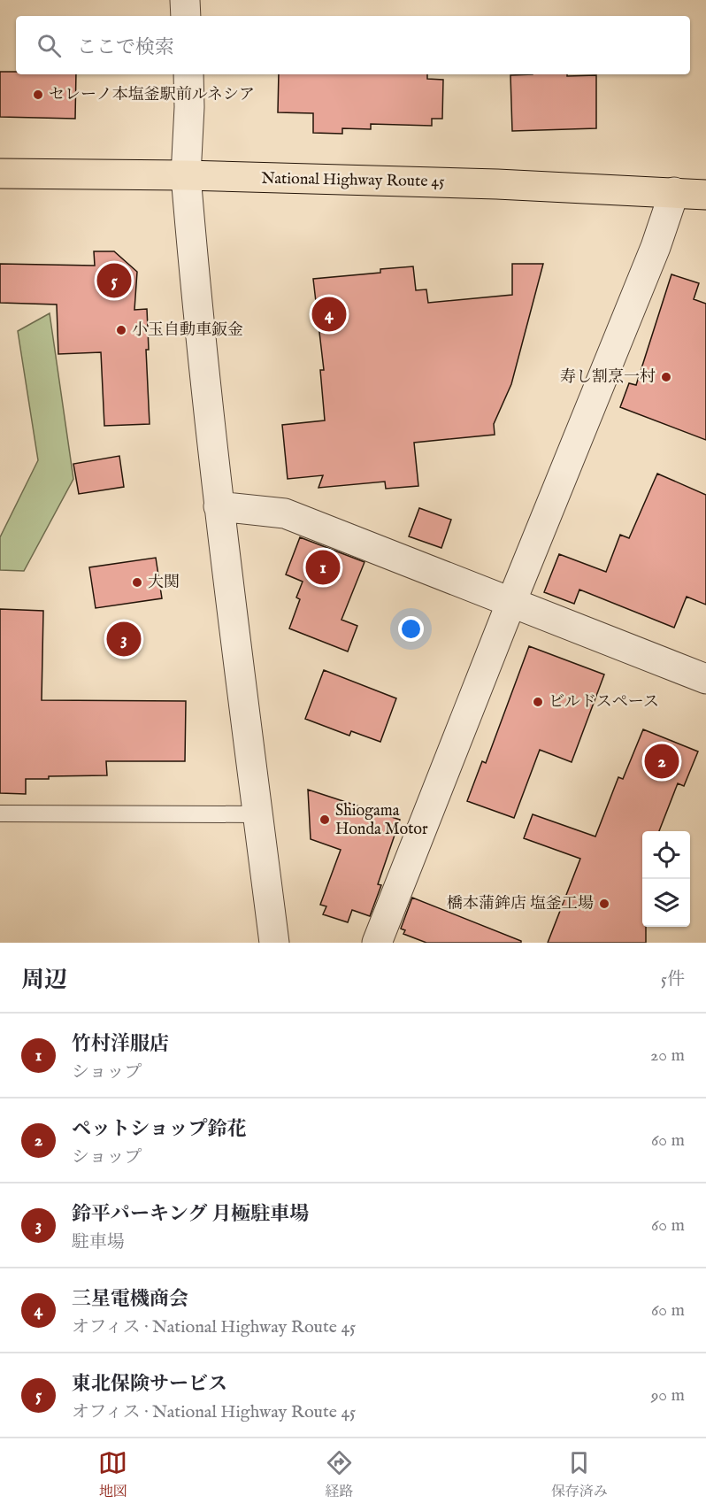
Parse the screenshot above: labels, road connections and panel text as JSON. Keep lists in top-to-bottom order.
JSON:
{
  "streets": {
    "highway": ["National Highway Route 45"]
  },
  "places": [
    "セレーノ本塩釜駅前ルネシア",
    "小玉自動車鈑金",
    "寿し割烹一村",
    "大関",
    "ビルドスペース",
    "Shiogama Honda Motor",
    "橋本蒲鉾店 塩釜工場"
  ],
  "page": {
    "search": "ここで検索",
    "pins": [
      "5",
      "4",
      "1",
      "3",
      "2"
    ],
    "heading": ["周辺", "5件"],
    "list": [
      {
        "mark": "1",
        "name": "竹村洋服店",
        "note": "ショップ",
        "value": "20 m"
      },
      {
        "mark": "2",
        "name": "ペットショップ鈴花",
        "note": "ショップ",
        "value": "60 m"
      },
      {
        "mark": "3",
        "name": "鈴平パーキング 月極駐車場",
        "note": "駐車場",
        "value": "60 m"
      },
      {
        "mark": "4",
        "name": "三星電機商会",
        "note": "オフィス · National Highway Route 45",
        "value": "60 m"
      },
      {
        "mark": "5",
        "name": "東北保険サービス",
        "note": "オフィス · National Highway Route 45",
        "value": "90 m"
      }
    ],
    "nav": ["地図", "経路", "保存済み"]
  }
}
